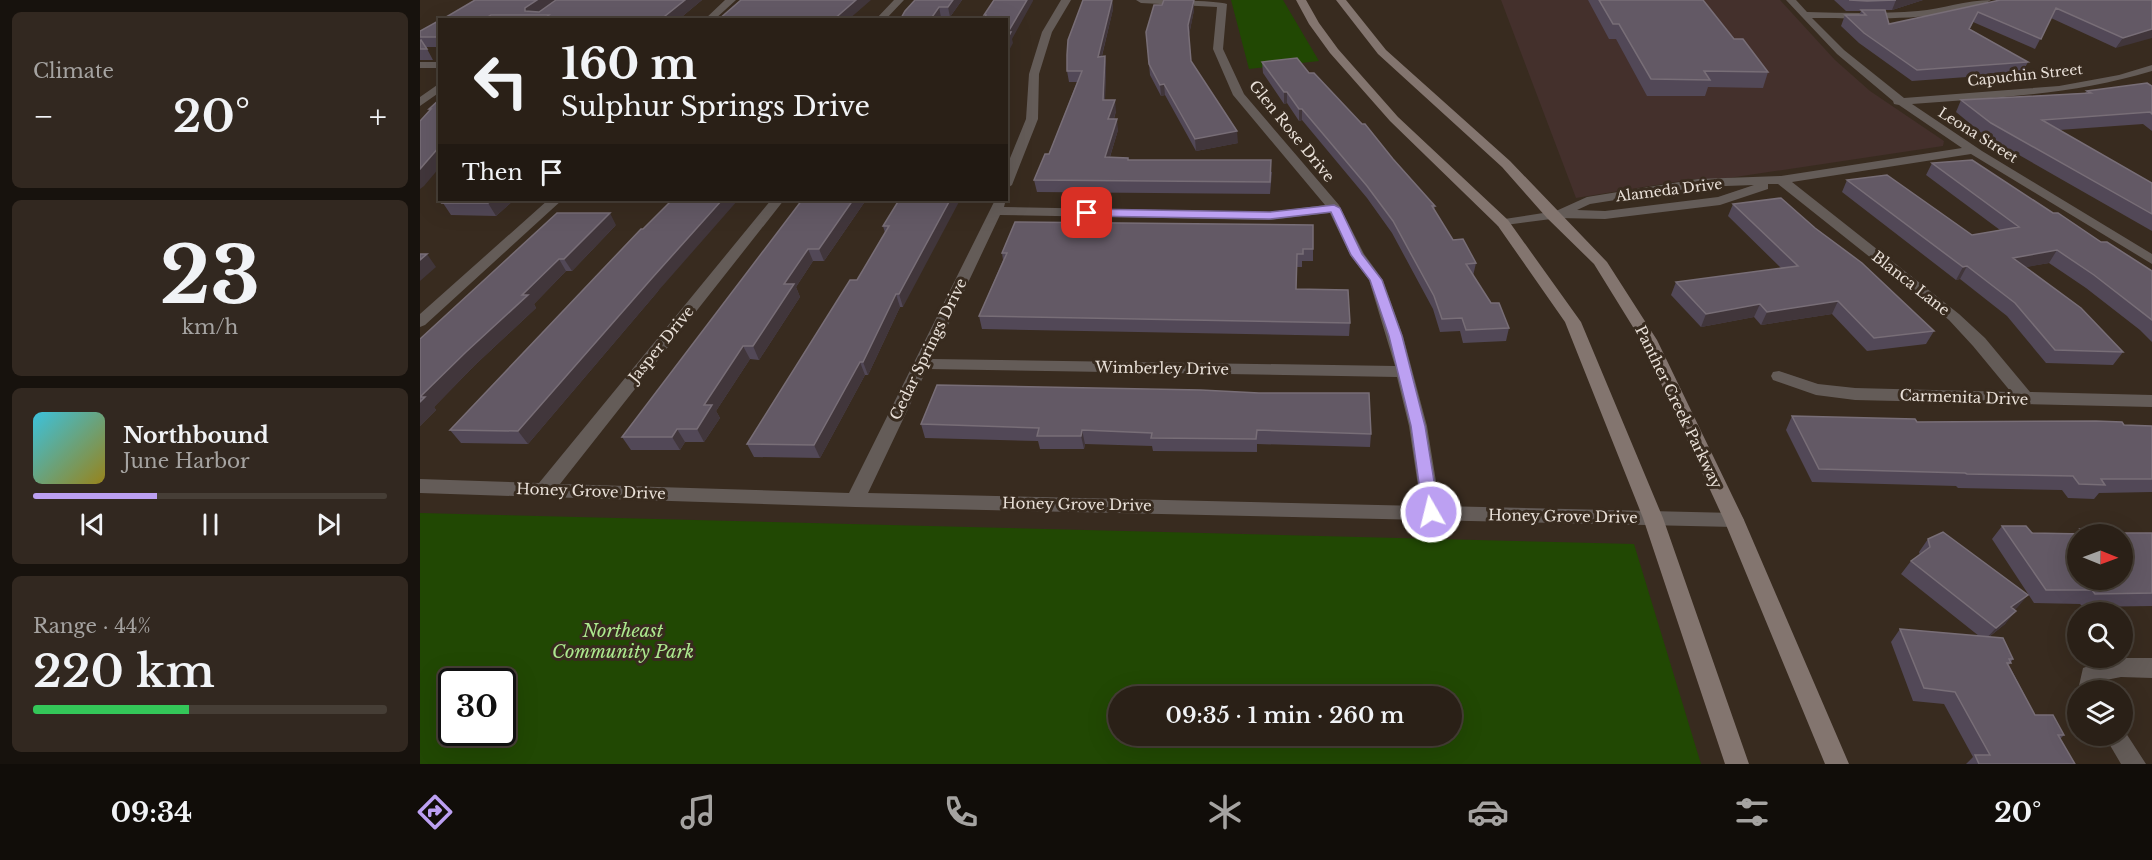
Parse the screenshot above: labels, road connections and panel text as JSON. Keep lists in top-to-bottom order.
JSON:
{
  "streets": {
    "main road": ["Panther Creek Parkway"],
    "street": [
      "Capuchin Street",
      "Glen Rose Drive",
      "Leona Street",
      "Alameda Drive",
      "Blanca Lane",
      "Jasper Drive",
      "Cedar Springs Drive",
      "Wimberley Drive",
      "Carmenita Drive",
      "Honey Grove Drive"
    ]
  },
  "crossings": [
    ["Capuchin Street", "Leona Street"],
    ["Glen Rose Drive", "Wimberley Drive"],
    ["Glen Rose Drive", "Honey Grove Drive"],
    ["Leona Street", "Alameda Drive"],
    ["Alameda Drive", "Blanca Lane"],
    ["Alameda Drive", "Panther Creek Parkway"],
    ["Blanca Lane", "Carmenita Drive"],
    ["Jasper Drive", "Honey Grove Drive"],
    ["Cedar Springs Drive", "Wimberley Drive"],
    ["Cedar Springs Drive", "Honey Grove Drive"],
    ["Panther Creek Parkway", "Honey Grove Drive"]
  ],
  "parks": ["Northeast Community Park"],
  "north": "right",
  "page": {
    "tile": [
      "Climate",
      ["23", "km/h"],
      ["Range · 44%", "220 km"]
    ],
    "turn": ["160 m", "Sulphur Springs Drive"],
    "heat": ["−", "20°", "+"],
    "then": "Then",
    "song": ["Northbound", "June Harbor"],
    "limit": "30",
    "trip": "09:35 · 1 min · 260 m",
    "tabs": ["09:34", "20°"]
  }
}
